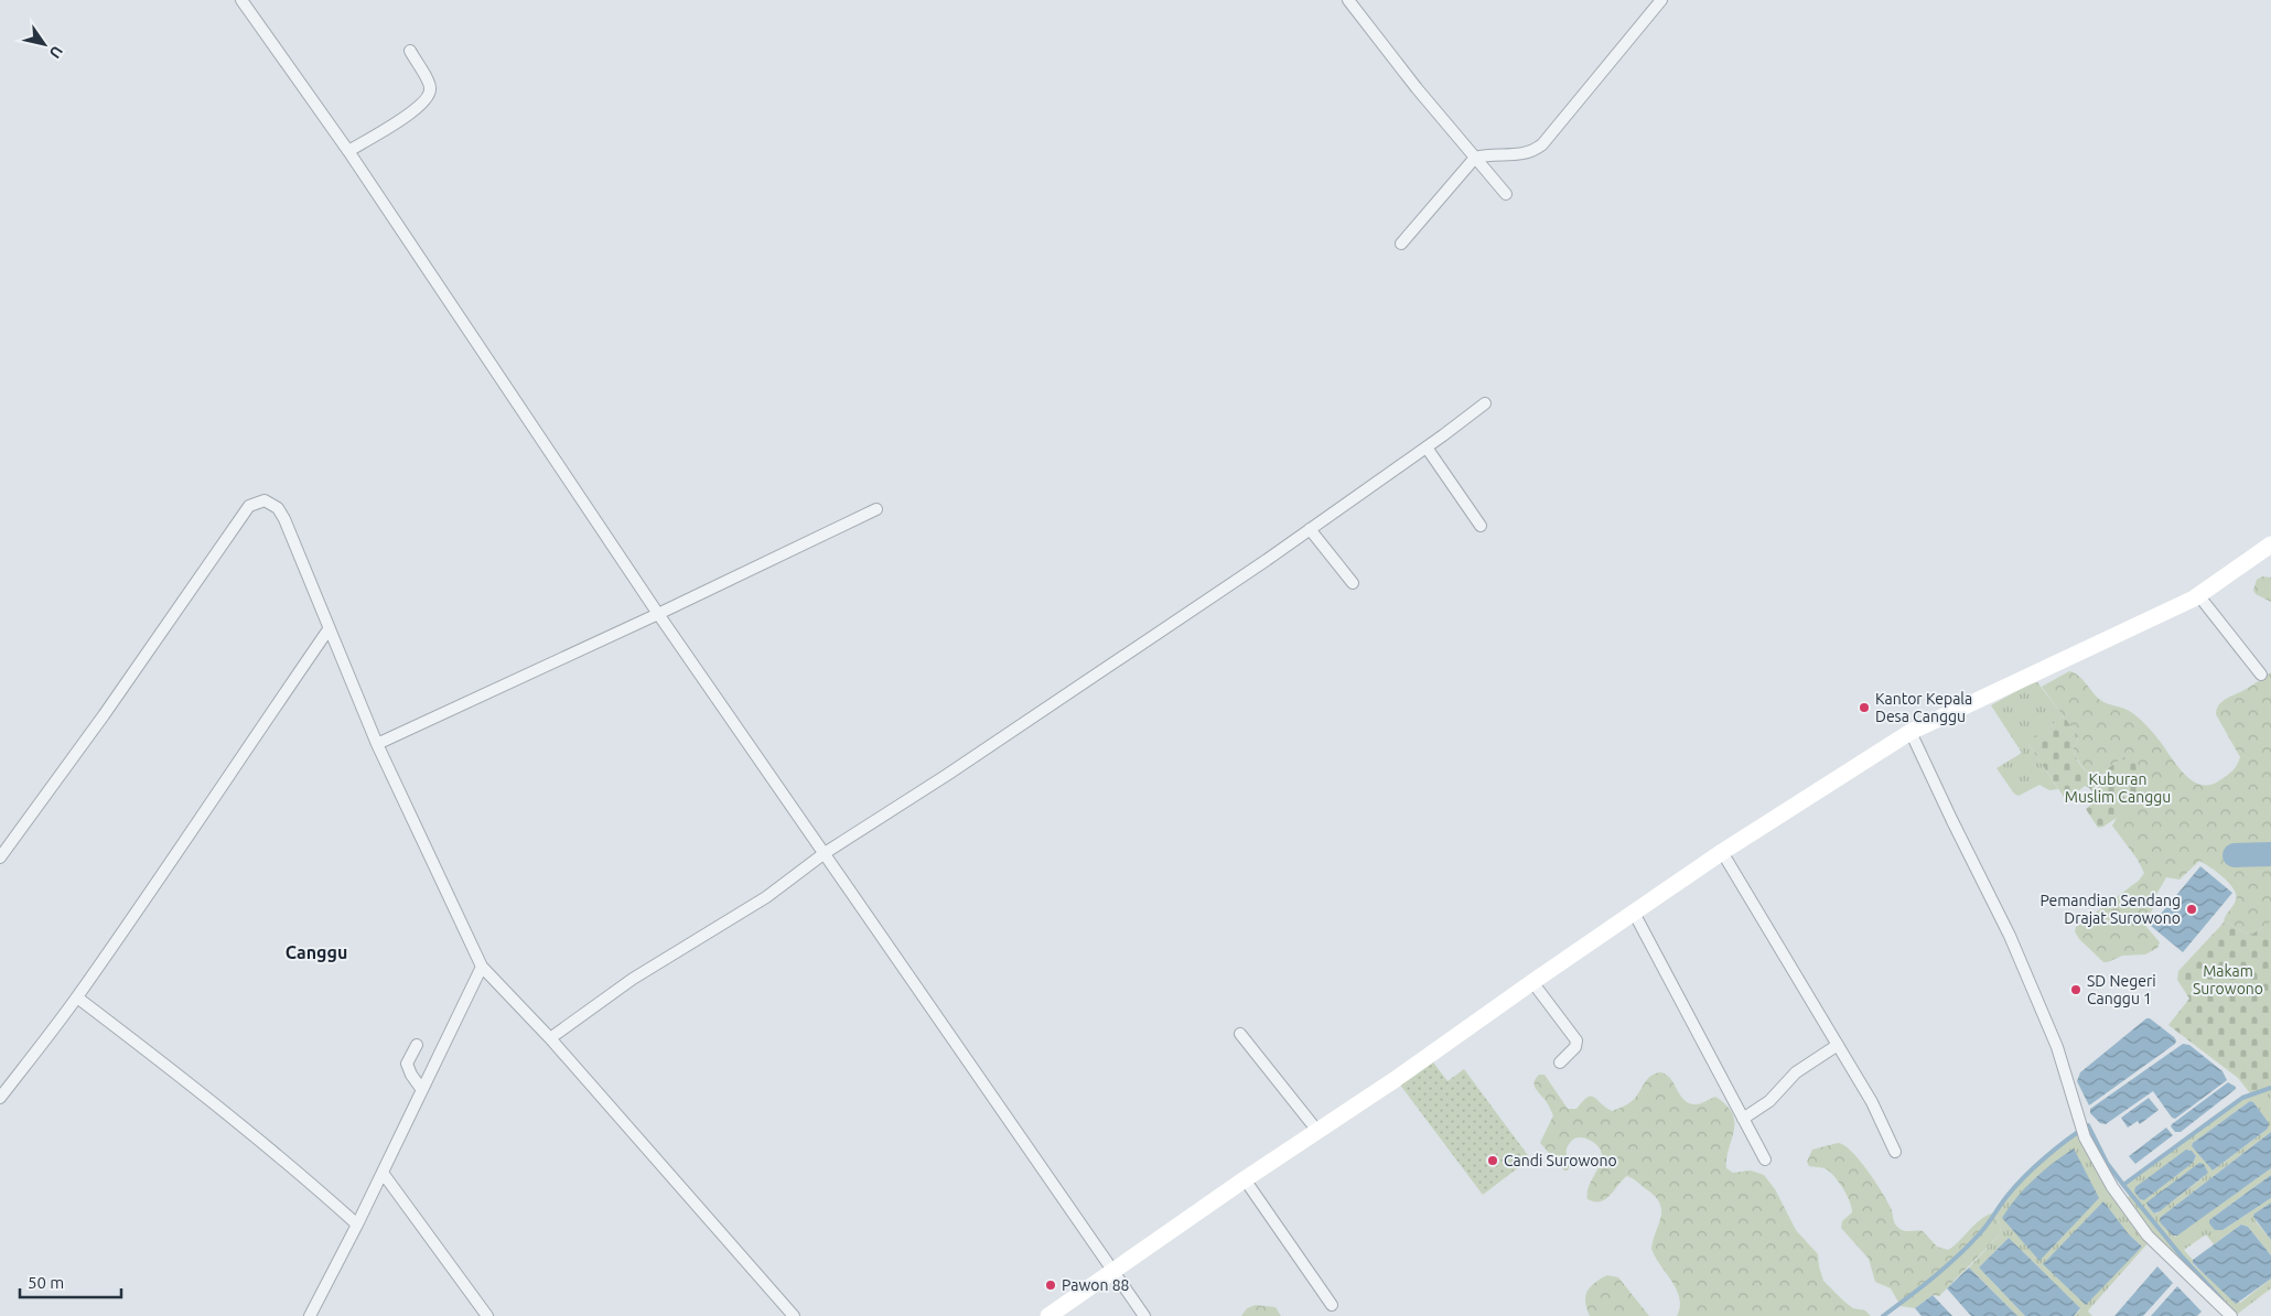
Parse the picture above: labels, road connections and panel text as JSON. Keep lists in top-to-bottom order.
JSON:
{
  "districts": ["Canggu"],
  "parks": ["Kuburan Muslim Canggu", "Makam Surowono"],
  "places": [
    "Kantor Kepala Desa Canggu",
    "Pemandian Sendang Drajat Surowono",
    "SD Negeri Canggu 1",
    "Candi Surowono",
    "Pawon 88"
  ],
  "scale_bar": "50 m",
  "north": "bottom right"
}
